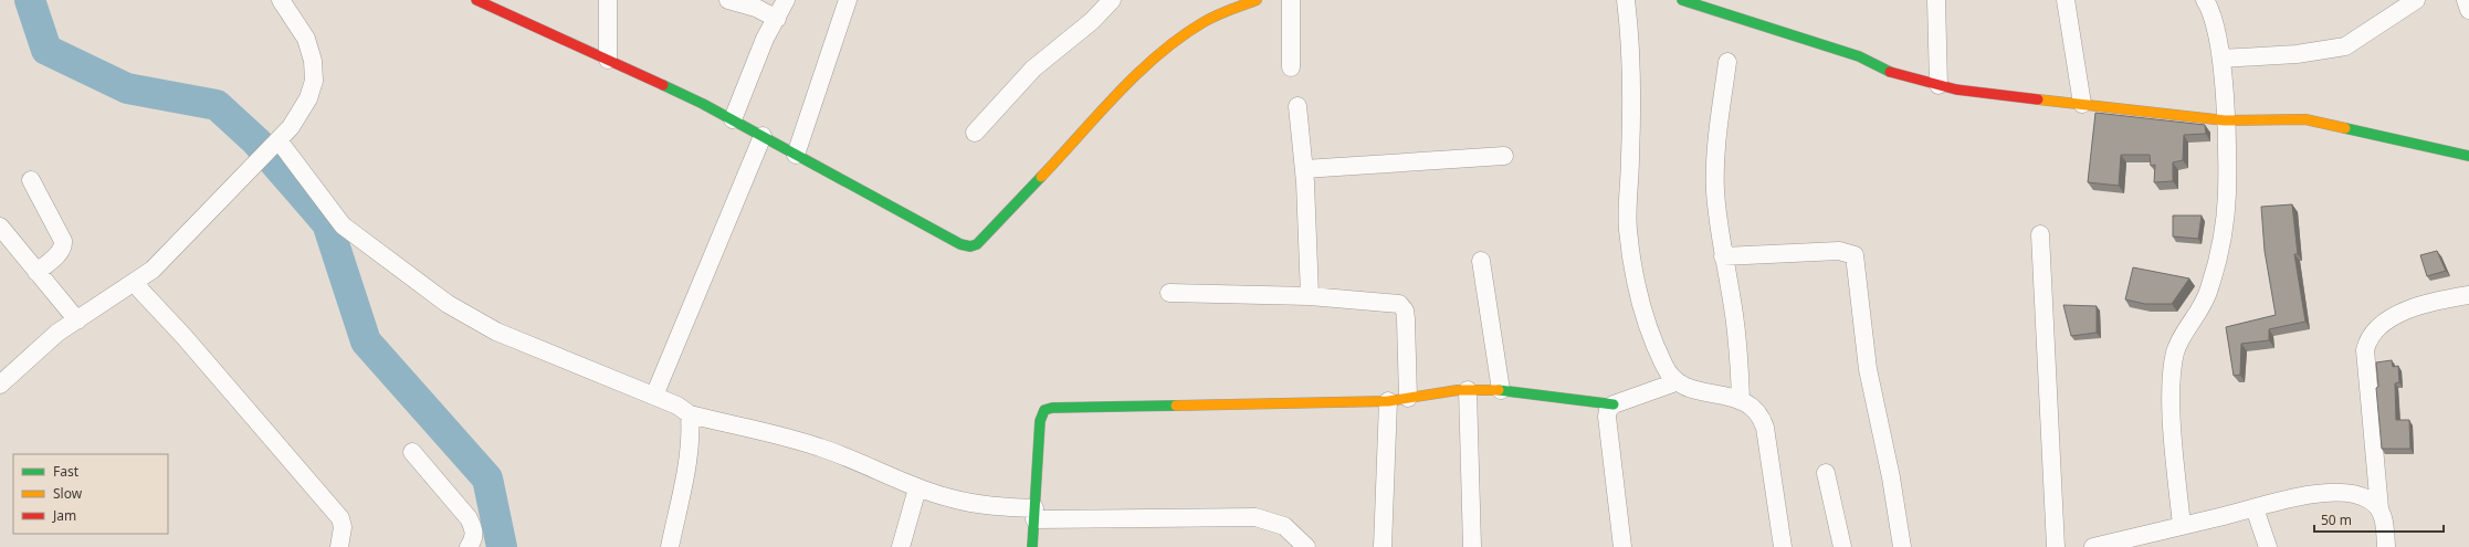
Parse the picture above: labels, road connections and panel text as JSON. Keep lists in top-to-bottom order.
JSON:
{
  "legend": ["Fast", "Slow", "Jam"],
  "scale_bar": "50 m"
}
